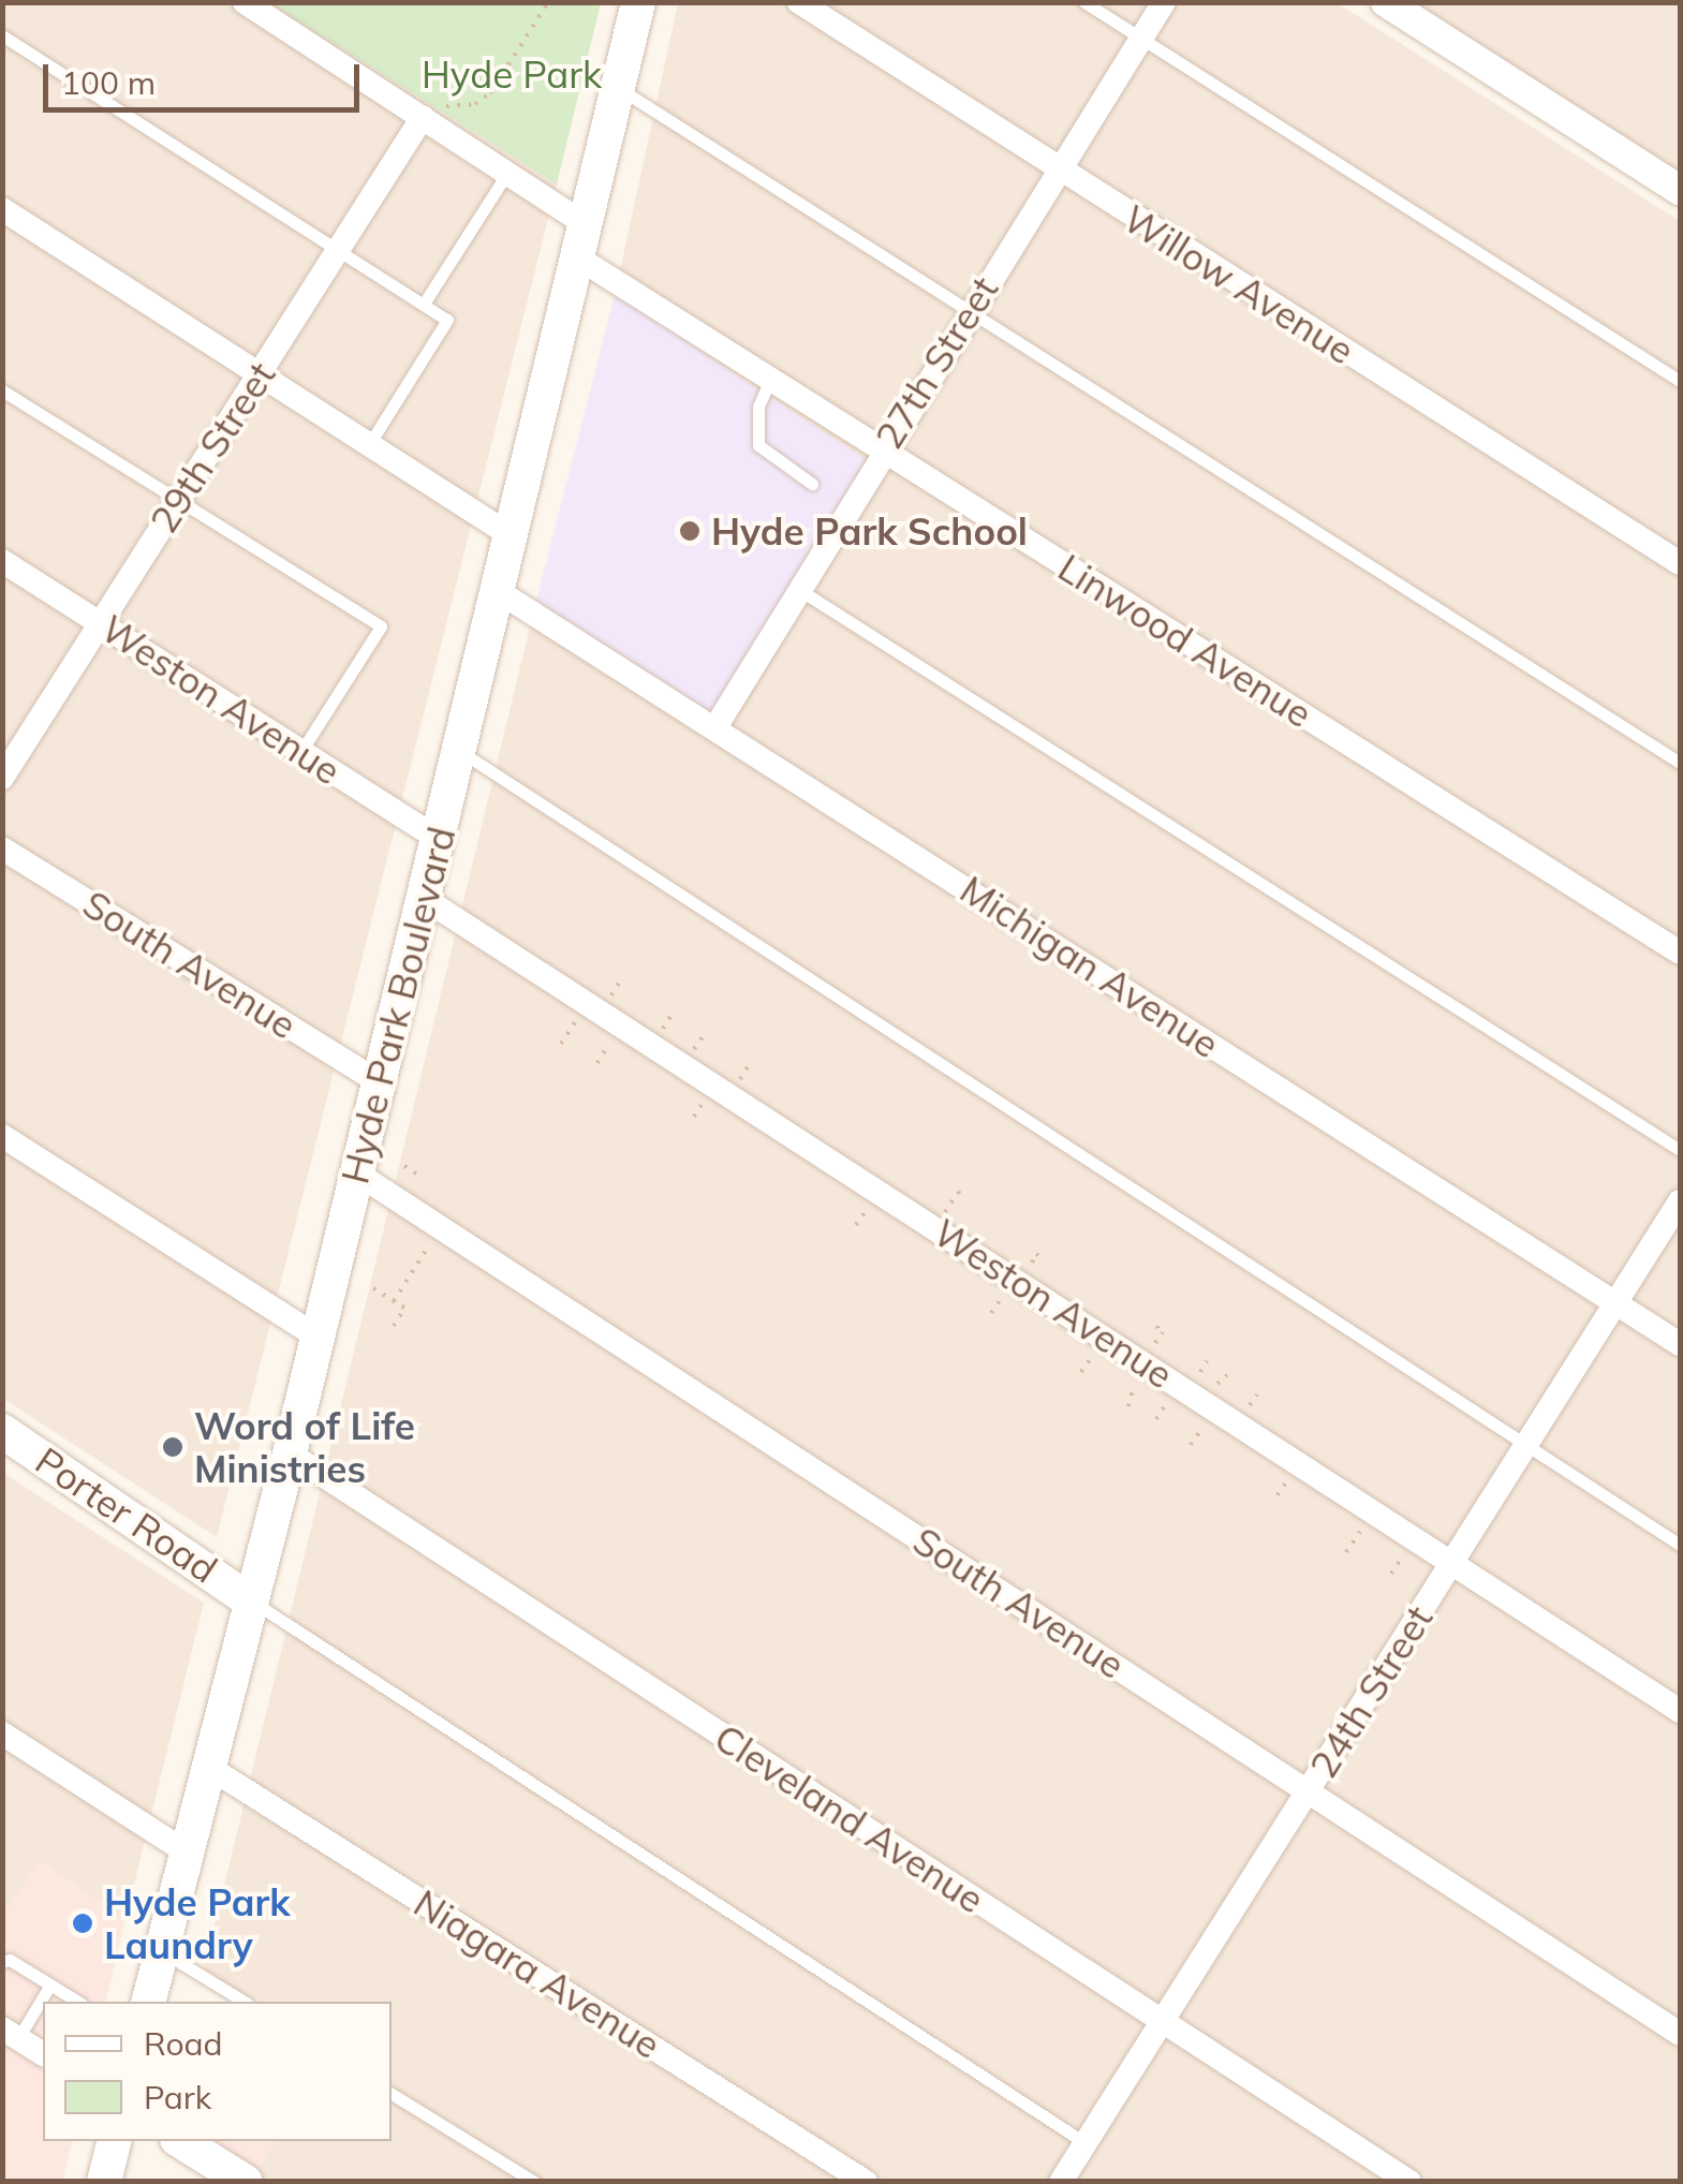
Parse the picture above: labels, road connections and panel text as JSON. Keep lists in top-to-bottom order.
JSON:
{
  "streets": {
    "main road": ["Hyde Park Boulevard", "Porter Road"],
    "street": [
      "Willow Avenue",
      "27th Street",
      "29th Street",
      "Linwood Avenue",
      "Weston Avenue",
      "South Avenue",
      "Michigan Avenue",
      "24th Street",
      "Cleveland Avenue",
      "Niagara Avenue"
    ]
  },
  "crossings": [
    ["Willow Avenue", "27th Street"],
    ["27th Street", "Linwood Avenue"],
    ["27th Street", "Michigan Avenue"],
    ["29th Street", "Linwood Avenue"],
    ["29th Street", "Weston Avenue"],
    ["Linwood Avenue", "Hyde Park Boulevard"],
    ["Weston Avenue", "Hyde Park Boulevard"],
    ["Weston Avenue", "24th Street"],
    ["South Avenue", "Hyde Park Boulevard"],
    ["South Avenue", "24th Street"],
    ["Michigan Avenue", "Hyde Park Boulevard"],
    ["Michigan Avenue", "24th Street"],
    ["Hyde Park Boulevard", "Porter Road"],
    ["Hyde Park Boulevard", "Cleveland Avenue"],
    ["Hyde Park Boulevard", "Niagara Avenue"],
    ["24th Street", "Cleveland Avenue"]
  ],
  "parks": ["Hyde Park"],
  "places": ["Hyde Park School", "Word of Life Ministries", "Hyde Park Laundry"],
  "legend": ["Road", "Park"],
  "scale_bar": "100 m"
}
